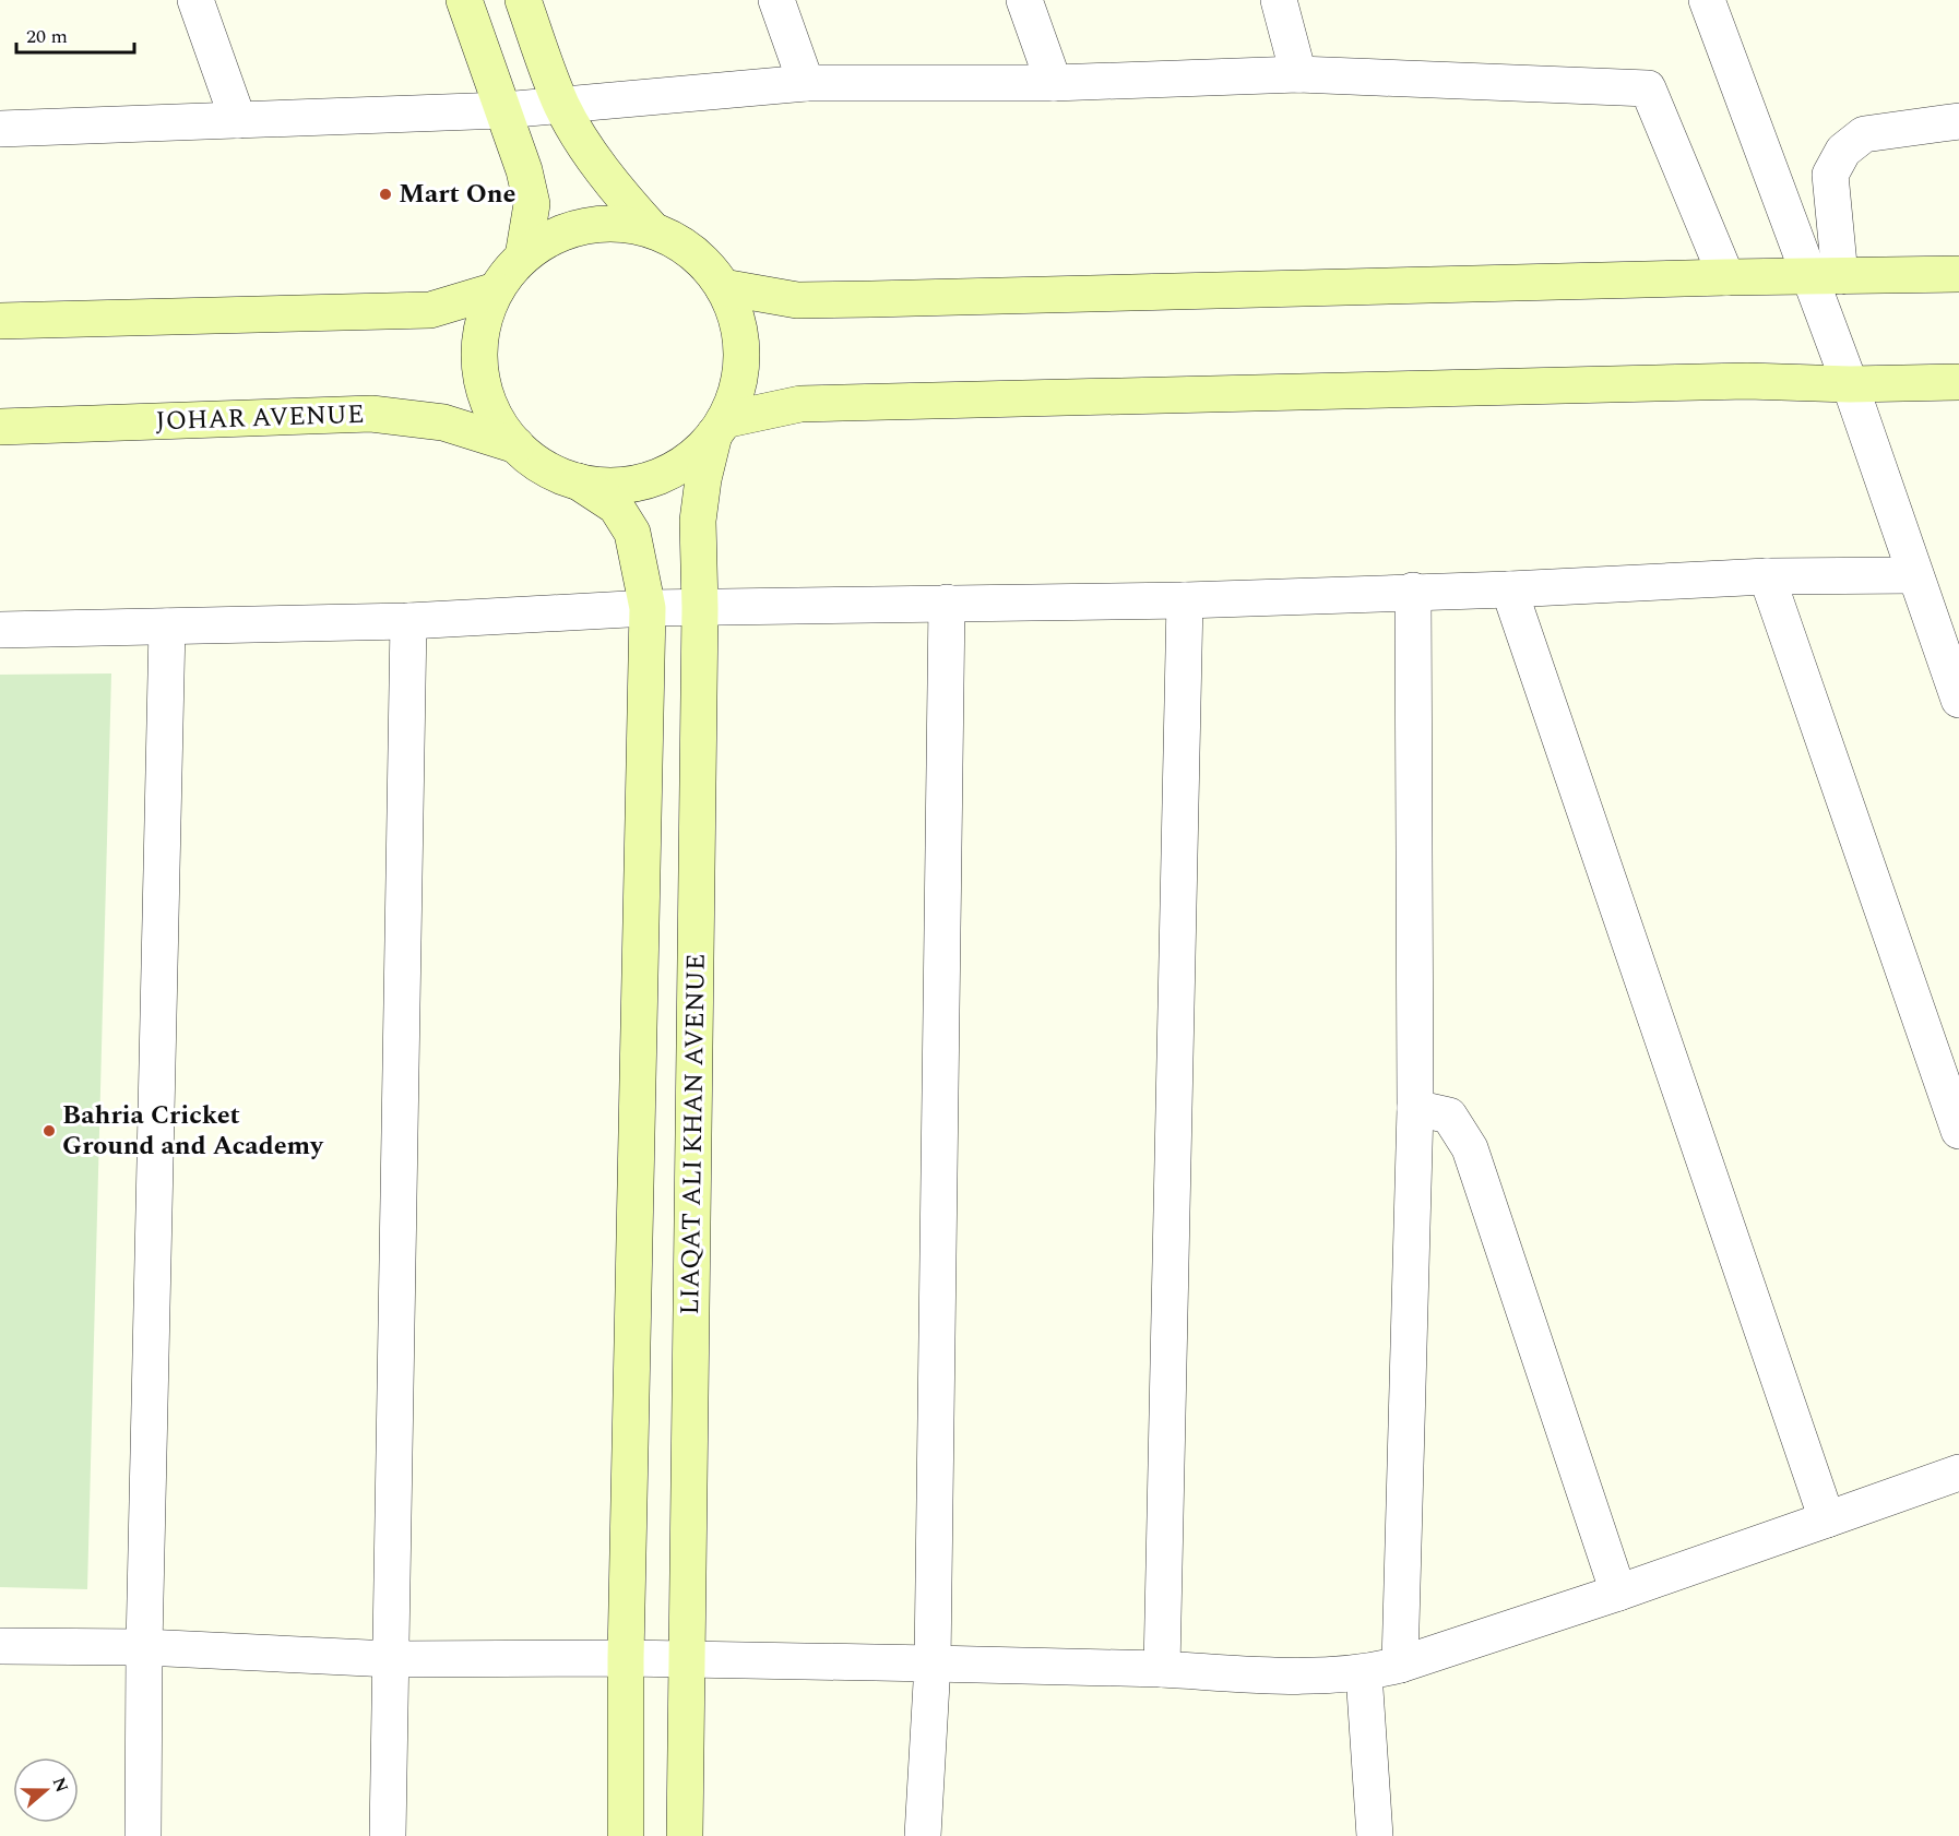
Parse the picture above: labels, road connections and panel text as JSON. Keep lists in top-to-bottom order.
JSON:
{
  "streets": {
    "street": ["JOHAR AVENUE", "LIAQAT ALI KHAN AVENUE"]
  },
  "places": ["Mart One", "Bahria Cricket Ground and Academy"],
  "scale_bar": "20 m",
  "north": "right"
}
